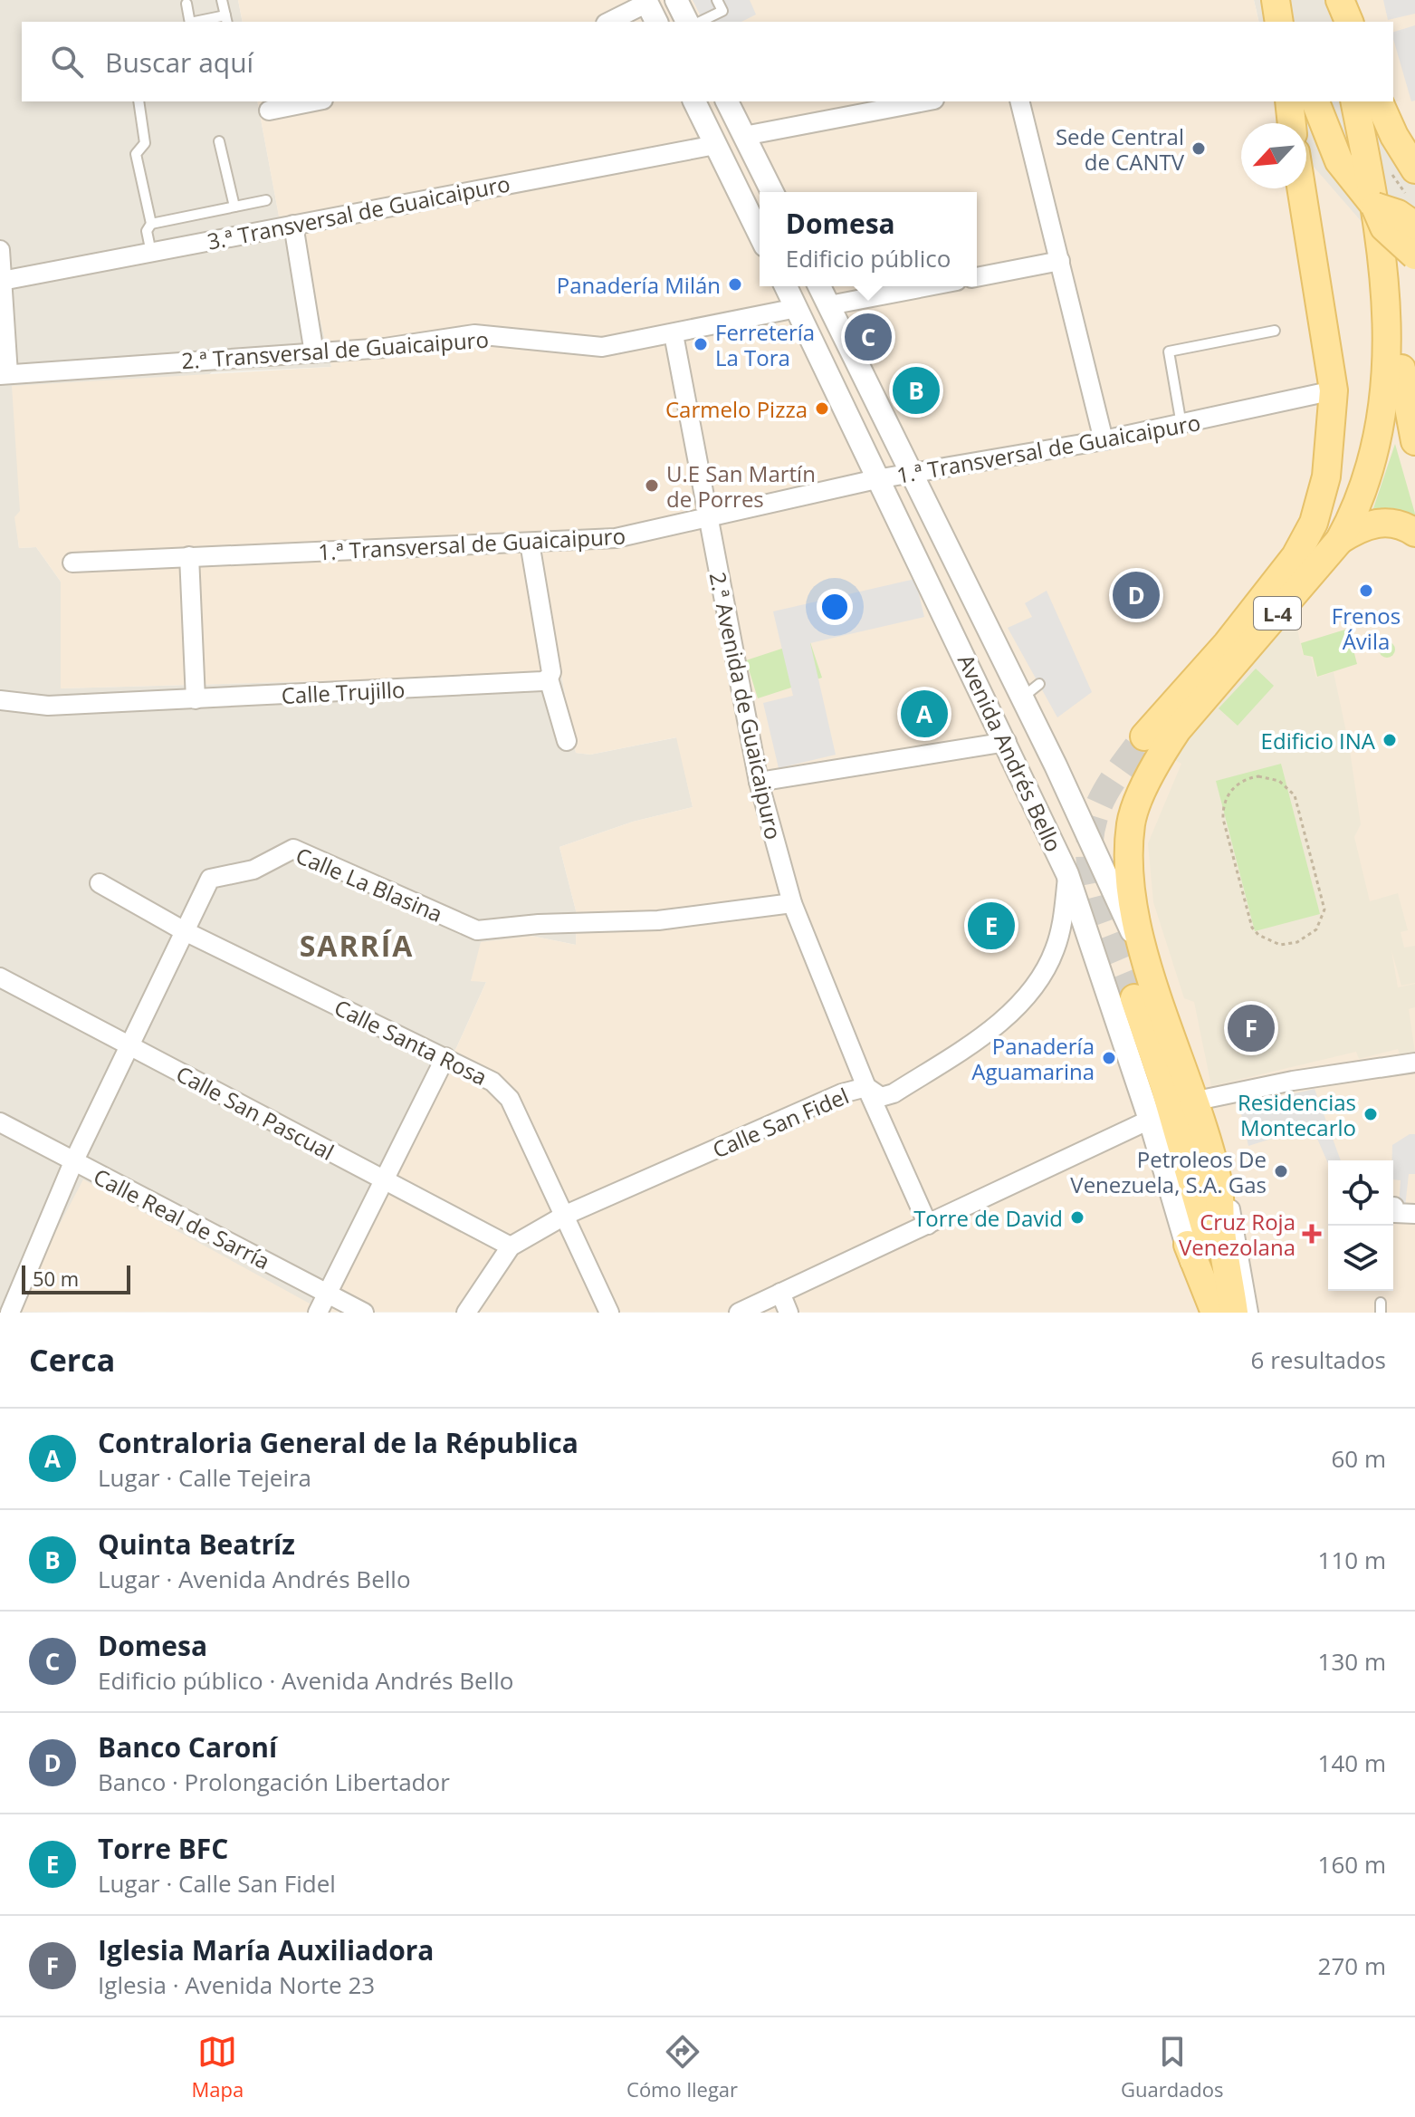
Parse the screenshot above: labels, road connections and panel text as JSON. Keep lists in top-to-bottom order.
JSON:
{
  "streets": {
    "main road": ["L-4", "Avenida Andrés Bello"],
    "street": [
      "3.ª Transversal de Guaicaipuro",
      "2.ª Transversal de Guaicaipuro",
      "1.ª Transversal de Guaicaipuro",
      "Calle Trujillo",
      "2.ª Avenida de Guaicaipuro",
      "Calle La Blasina",
      "Calle Santa Rosa",
      "Calle San Pascual",
      "Calle San Fidel",
      "Calle Real de Sarría"
    ]
  },
  "crossings": [
    ["2.ª Transversal de Guaicaipuro", "2.ª Avenida de Guaicaipuro"],
    ["2.ª Transversal de Guaicaipuro", "Avenida Andrés Bello"],
    ["1.ª Transversal de Guaicaipuro", "L-4"],
    ["1.ª Transversal de Guaicaipuro", "2.ª Avenida de Guaicaipuro"],
    ["1.ª Transversal de Guaicaipuro", "Avenida Andrés Bello"],
    ["L-4", "Avenida Andrés Bello"],
    ["2.ª Avenida de Guaicaipuro", "Calle La Blasina"],
    ["2.ª Avenida de Guaicaipuro", "Calle San Fidel"],
    ["Avenida Andrés Bello", "Calle San Fidel"],
    ["Calle La Blasina", "Calle Santa Rosa"],
    ["Calle La Blasina", "Calle San Pascual"],
    ["Calle La Blasina", "Calle Real de Sarría"],
    ["Calle Santa Rosa", "Calle San Fidel"],
    ["Calle San Pascual", "Calle San Fidel"]
  ],
  "districts": ["SARRÍA"],
  "places": {
    "other": [
      "Sede Central de CANTV",
      "Panadería Milán",
      "Ferretería La Tora",
      "Carmelo Pizza",
      "U.E San Martín de Porres",
      "Frenos Ávila",
      "Edificio INA",
      "Panadería Aguamarina",
      "Residencias Montecarlo",
      "Petroleos De Venezuela, S.A. Gas",
      "Torre de David"
    ],
    "health": ["Cruz Roja Venezolana"]
  },
  "scale_bar": "50 m",
  "north": "bottom left",
  "page": {
    "search": "Buscar aquí",
    "popup": ["Domesa", "Edificio público"],
    "pins": [
      "C",
      "B",
      "D",
      "A",
      "E",
      "F"
    ],
    "scale": "50 m",
    "heading": ["Cerca", "6 resultados"],
    "list": [
      {
        "mark": "A",
        "name": "Contraloria General de la Républica",
        "note": "Lugar · Calle Tejeira",
        "value": "60 m"
      },
      {
        "mark": "B",
        "name": "Quinta Beatríz",
        "note": "Lugar · Avenida Andrés Bello",
        "value": "110 m"
      },
      {
        "mark": "C",
        "name": "Domesa",
        "note": "Edificio público · Avenida Andrés Bello",
        "value": "130 m"
      },
      {
        "mark": "D",
        "name": "Banco Caroní",
        "note": "Banco · Prolongación Libertador",
        "value": "140 m"
      },
      {
        "mark": "E",
        "name": "Torre BFC",
        "note": "Lugar · Calle San Fidel",
        "value": "160 m"
      },
      {
        "mark": "F",
        "name": "Iglesia María Auxiliadora",
        "note": "Iglesia · Avenida Norte 23",
        "value": "270 m"
      }
    ],
    "nav": ["Mapa", "Cómo llegar", "Guardados"]
  }
}
